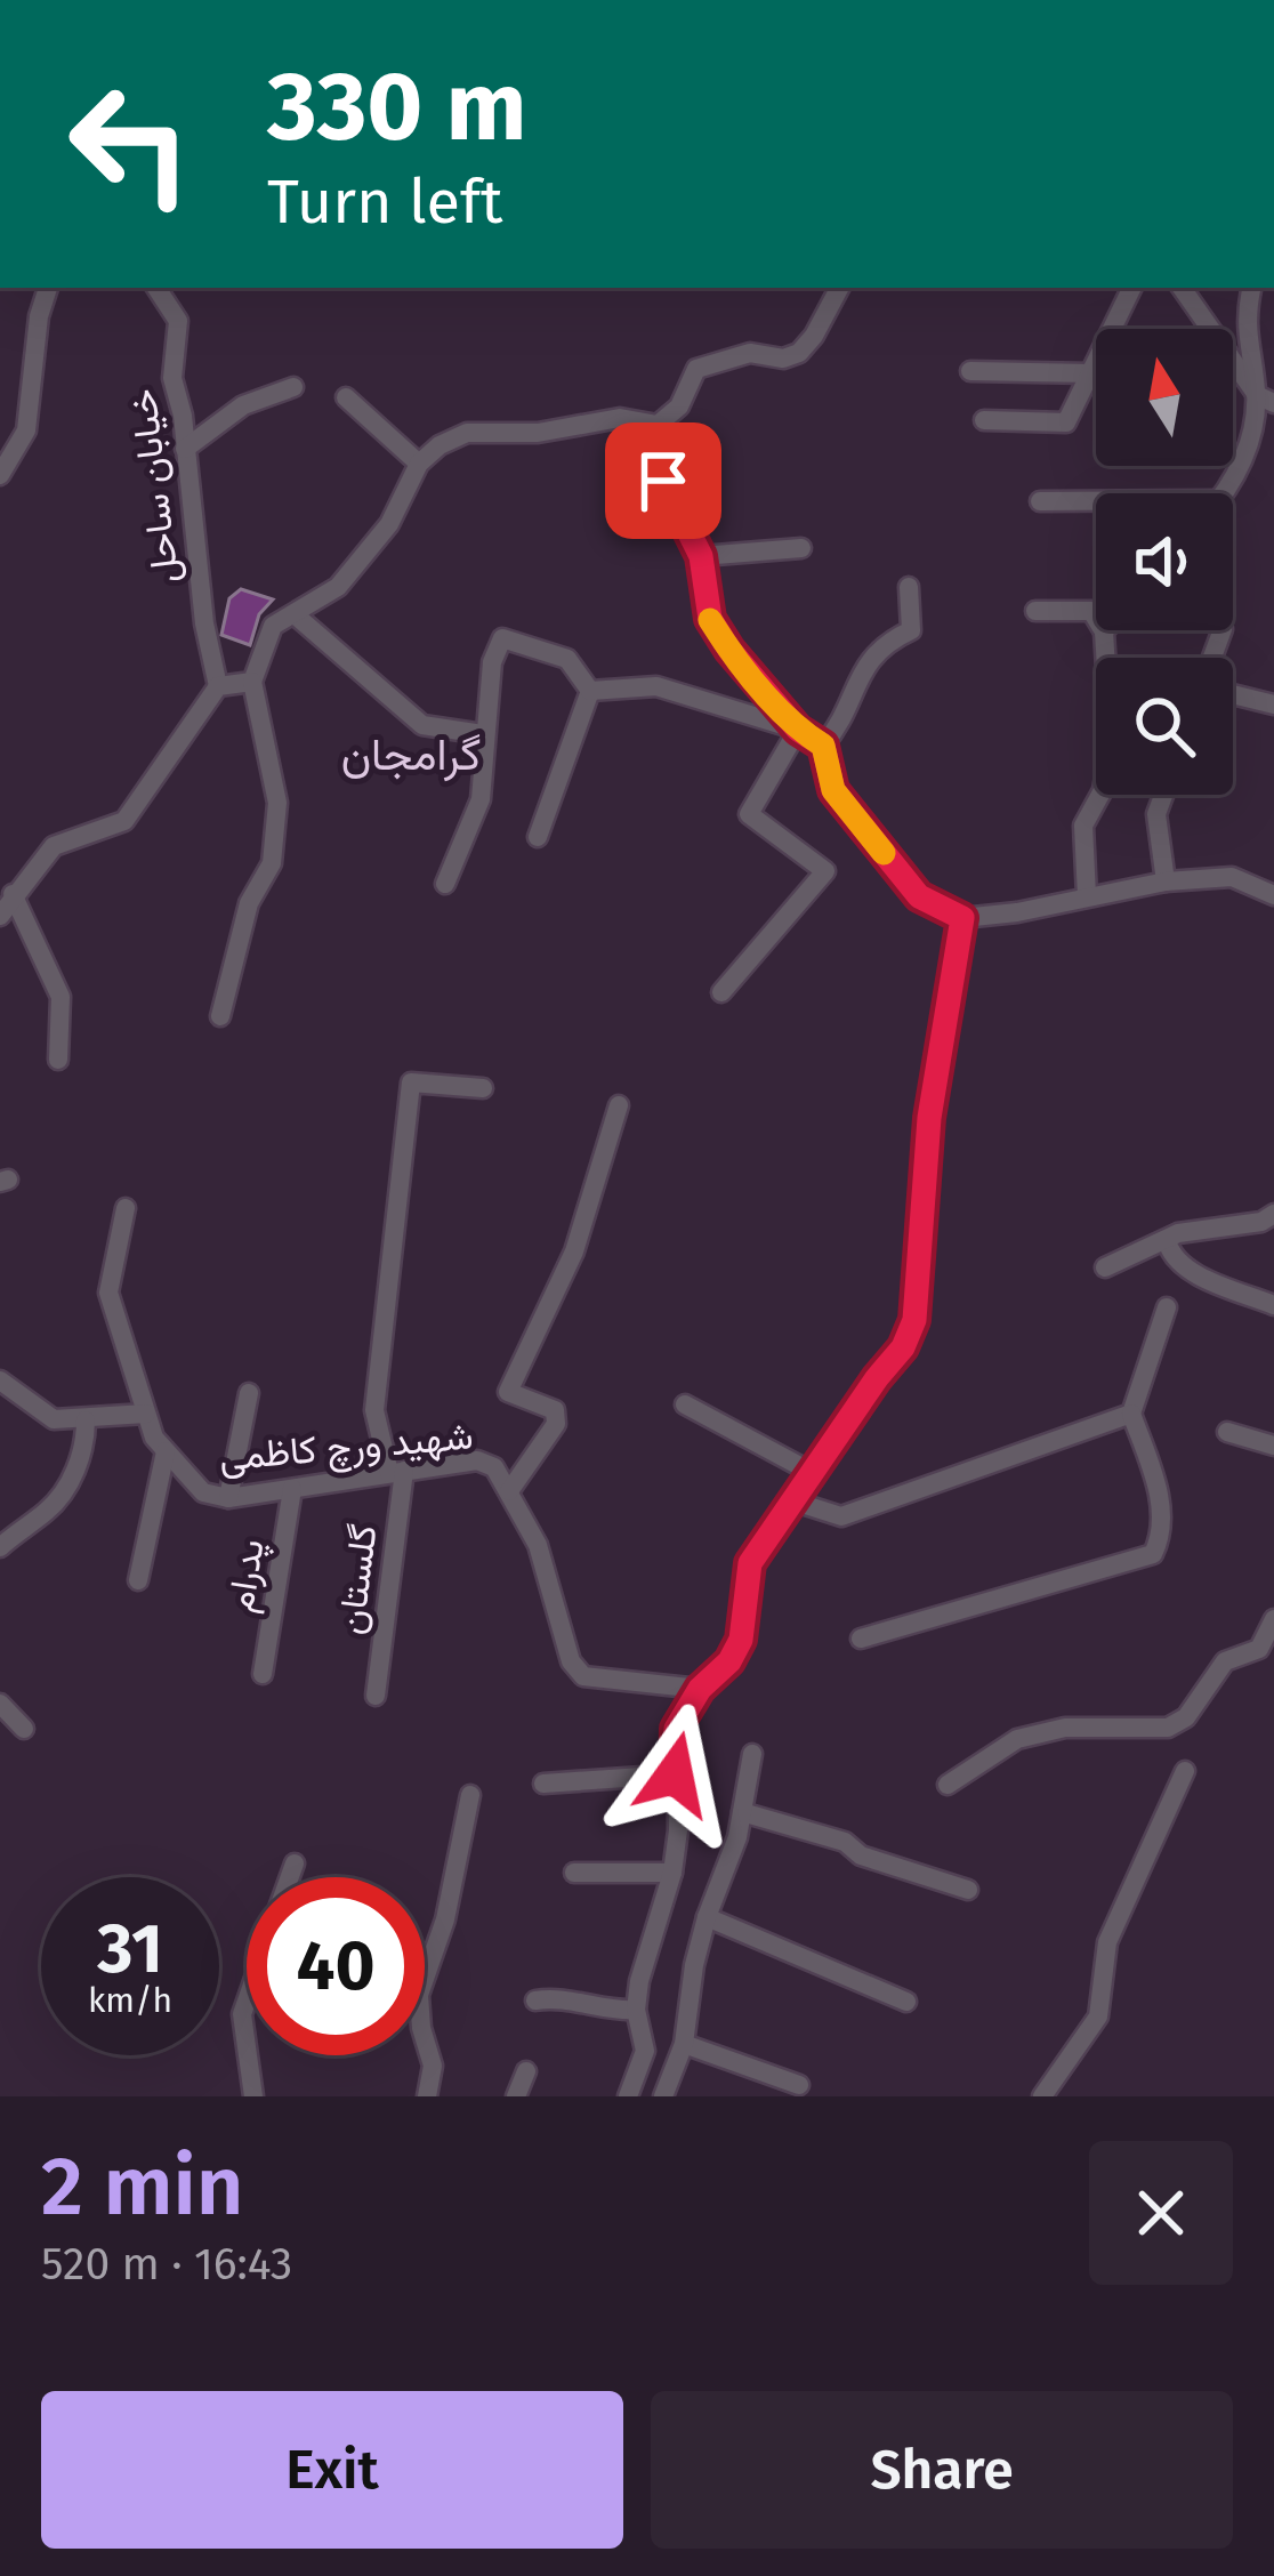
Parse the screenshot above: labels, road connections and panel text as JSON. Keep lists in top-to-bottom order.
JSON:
{
  "streets": {
    "street": [
      "خیابان ساحل",
      "شهید ورچ کاظمی",
      "پدرام",
      "گلستان"
    ]
  },
  "crossings": [
    ["شهید ورچ کاظمی", "پدرام"],
    ["شهید ورچ کاظمی", "گلستان"]
  ],
  "districts": ["گرامجان"],
  "north": "top",
  "page": {
    "turn": ["330 m", "Turn left"],
    "speed": "31 km/h",
    "limit": "40",
    "heading": ["2 min", "520 m · 16:43"],
    "buttons": ["Exit", "Share"]
  }
}
